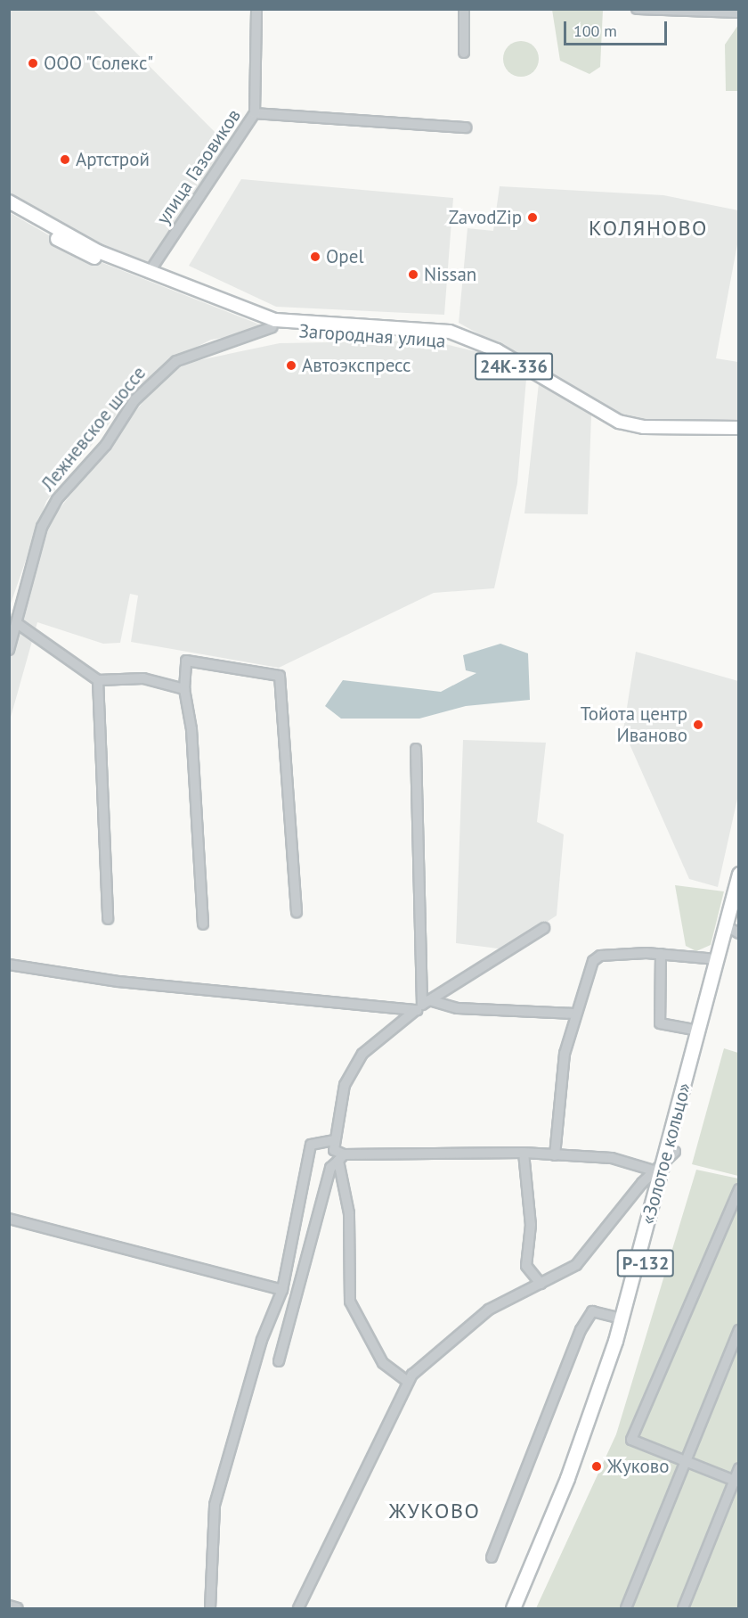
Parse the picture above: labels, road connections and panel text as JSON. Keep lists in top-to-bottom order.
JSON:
{
  "streets": {
    "highway": ["«Золотое кольцо»", "Р-132"],
    "main road": ["Загородная улица", "24К-336"],
    "street": ["улица Газовиков", "Лежневское шоссе"]
  },
  "crossings": [
    ["улица Газовиков", "24К-336"],
    ["Загородная улица", "24К-336"],
    ["Загородная улица", "Лежневское шоссе"],
    ["24К-336", "Лежневское шоссе"]
  ],
  "districts": ["КОЛЯНОВО", "ЖУКОВО"],
  "places": [
    "ООО \"Солекс\"",
    "Артстрой",
    "ZavodZip",
    "Opel",
    "Nissan",
    "Автоэкспресс",
    "Тойота центр Иваново",
    "Жуково"
  ],
  "scale_bar": "100 m"
}
